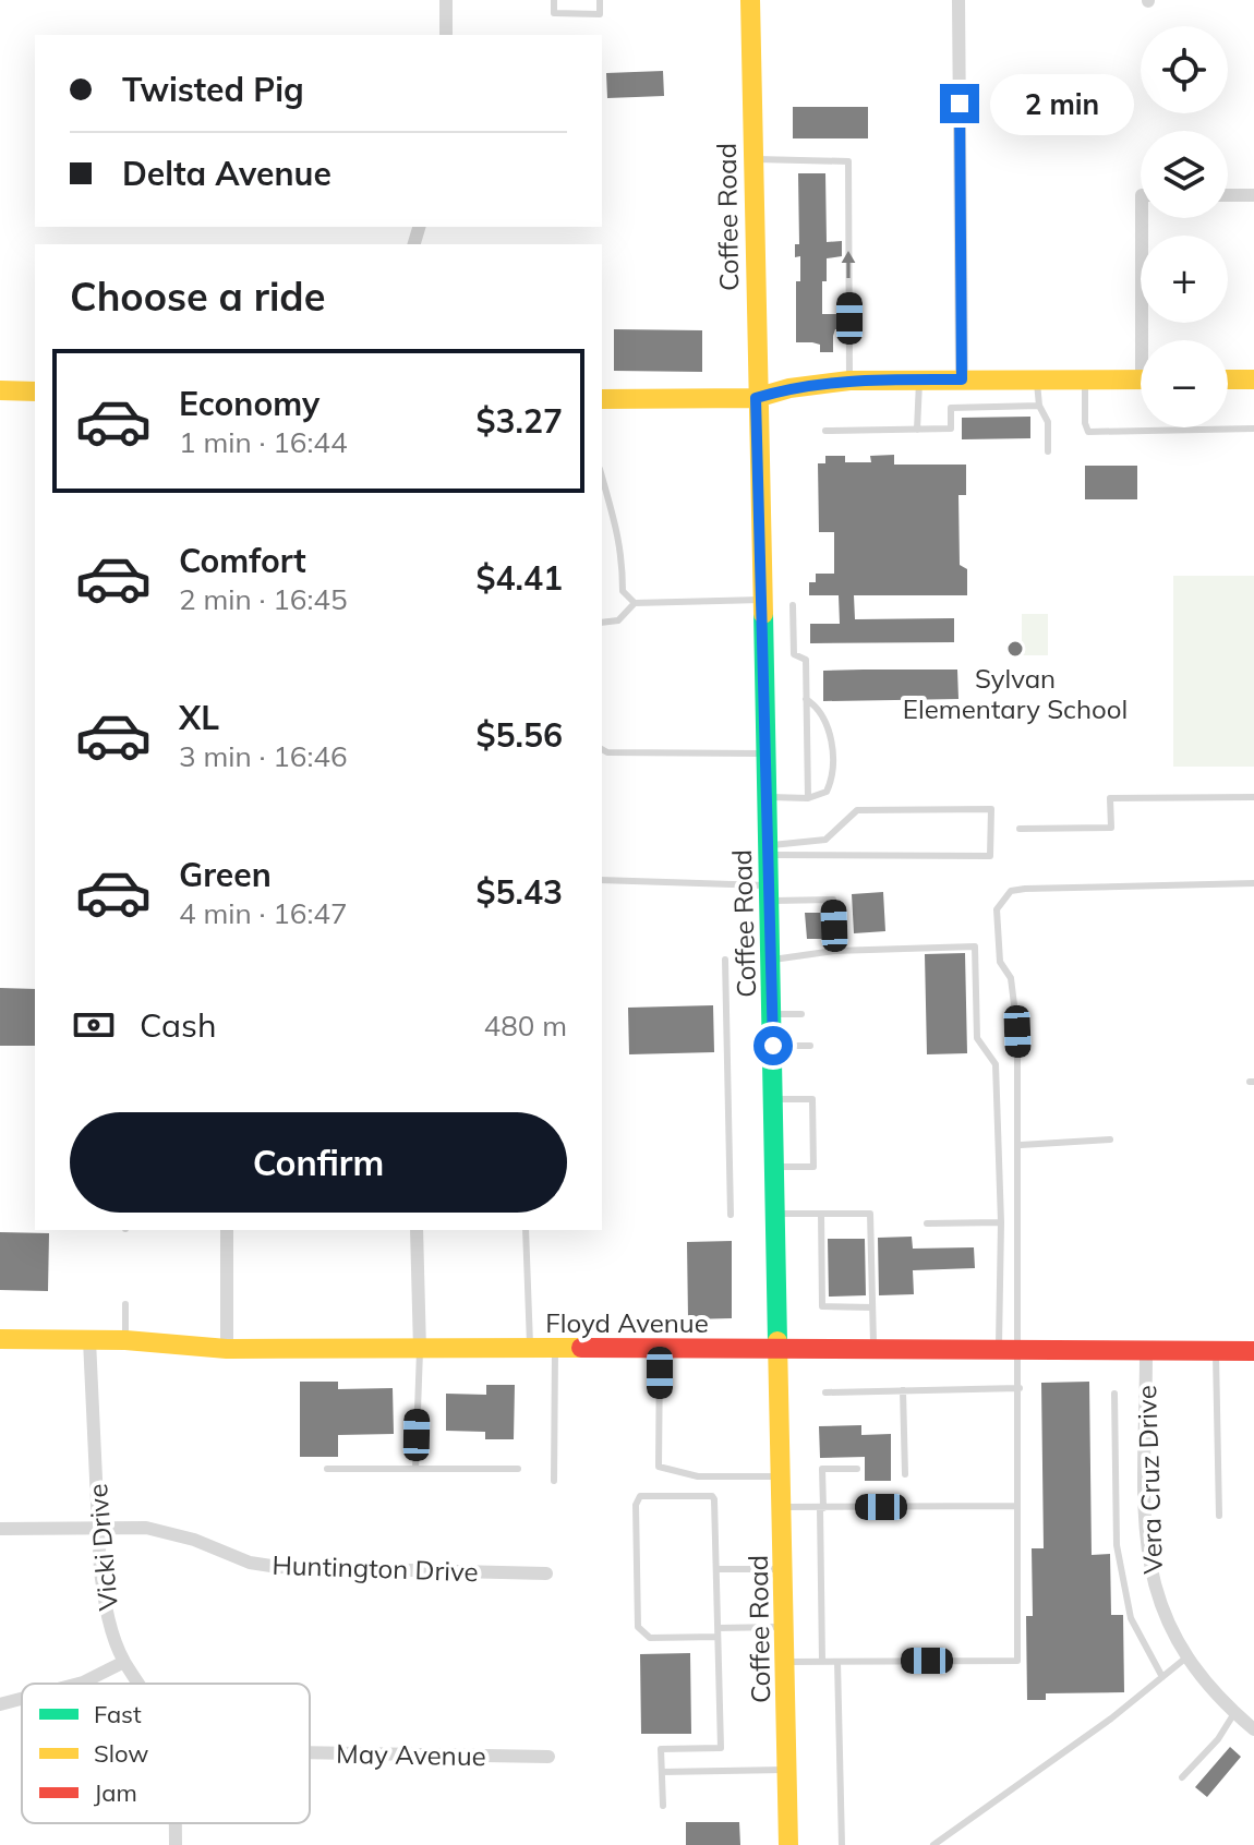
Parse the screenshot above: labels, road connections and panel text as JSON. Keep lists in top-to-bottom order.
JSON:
{
  "streets": {
    "street": [
      "Coffee Road",
      "Floyd Avenue",
      "Vera Cruz Drive",
      "Vicki Drive",
      "Huntington Drive",
      "May Avenue"
    ]
  },
  "crossings": [
    ["Coffee Road", "Floyd Avenue"],
    ["Floyd Avenue", "Vera Cruz Drive"],
    ["Floyd Avenue", "Vicki Drive"],
    ["Vicki Drive", "Huntington Drive"]
  ],
  "places": ["Sylvan Elementary School"],
  "legend": ["Fast", "Slow", "Jam"],
  "page": {
    "map_buttons": ["+", "−"],
    "banner": ["Twisted Pig", "Delta Avenue"],
    "bubble": "2 min",
    "heading": "Choose a ride",
    "list": [
      {
        "name": "Economy",
        "note": "1 min · 16:44",
        "value": "$3.27"
      },
      {
        "name": "Comfort",
        "note": "2 min · 16:45",
        "value": "$4.41"
      },
      {
        "name": "XL",
        "note": "3 min · 16:46",
        "value": "$5.56"
      },
      {
        "name": "Green",
        "note": "4 min · 16:47",
        "value": "$5.43"
      }
    ],
    "pay": ["Cash", "480 m"],
    "buttons": "Confirm"
  }
}
